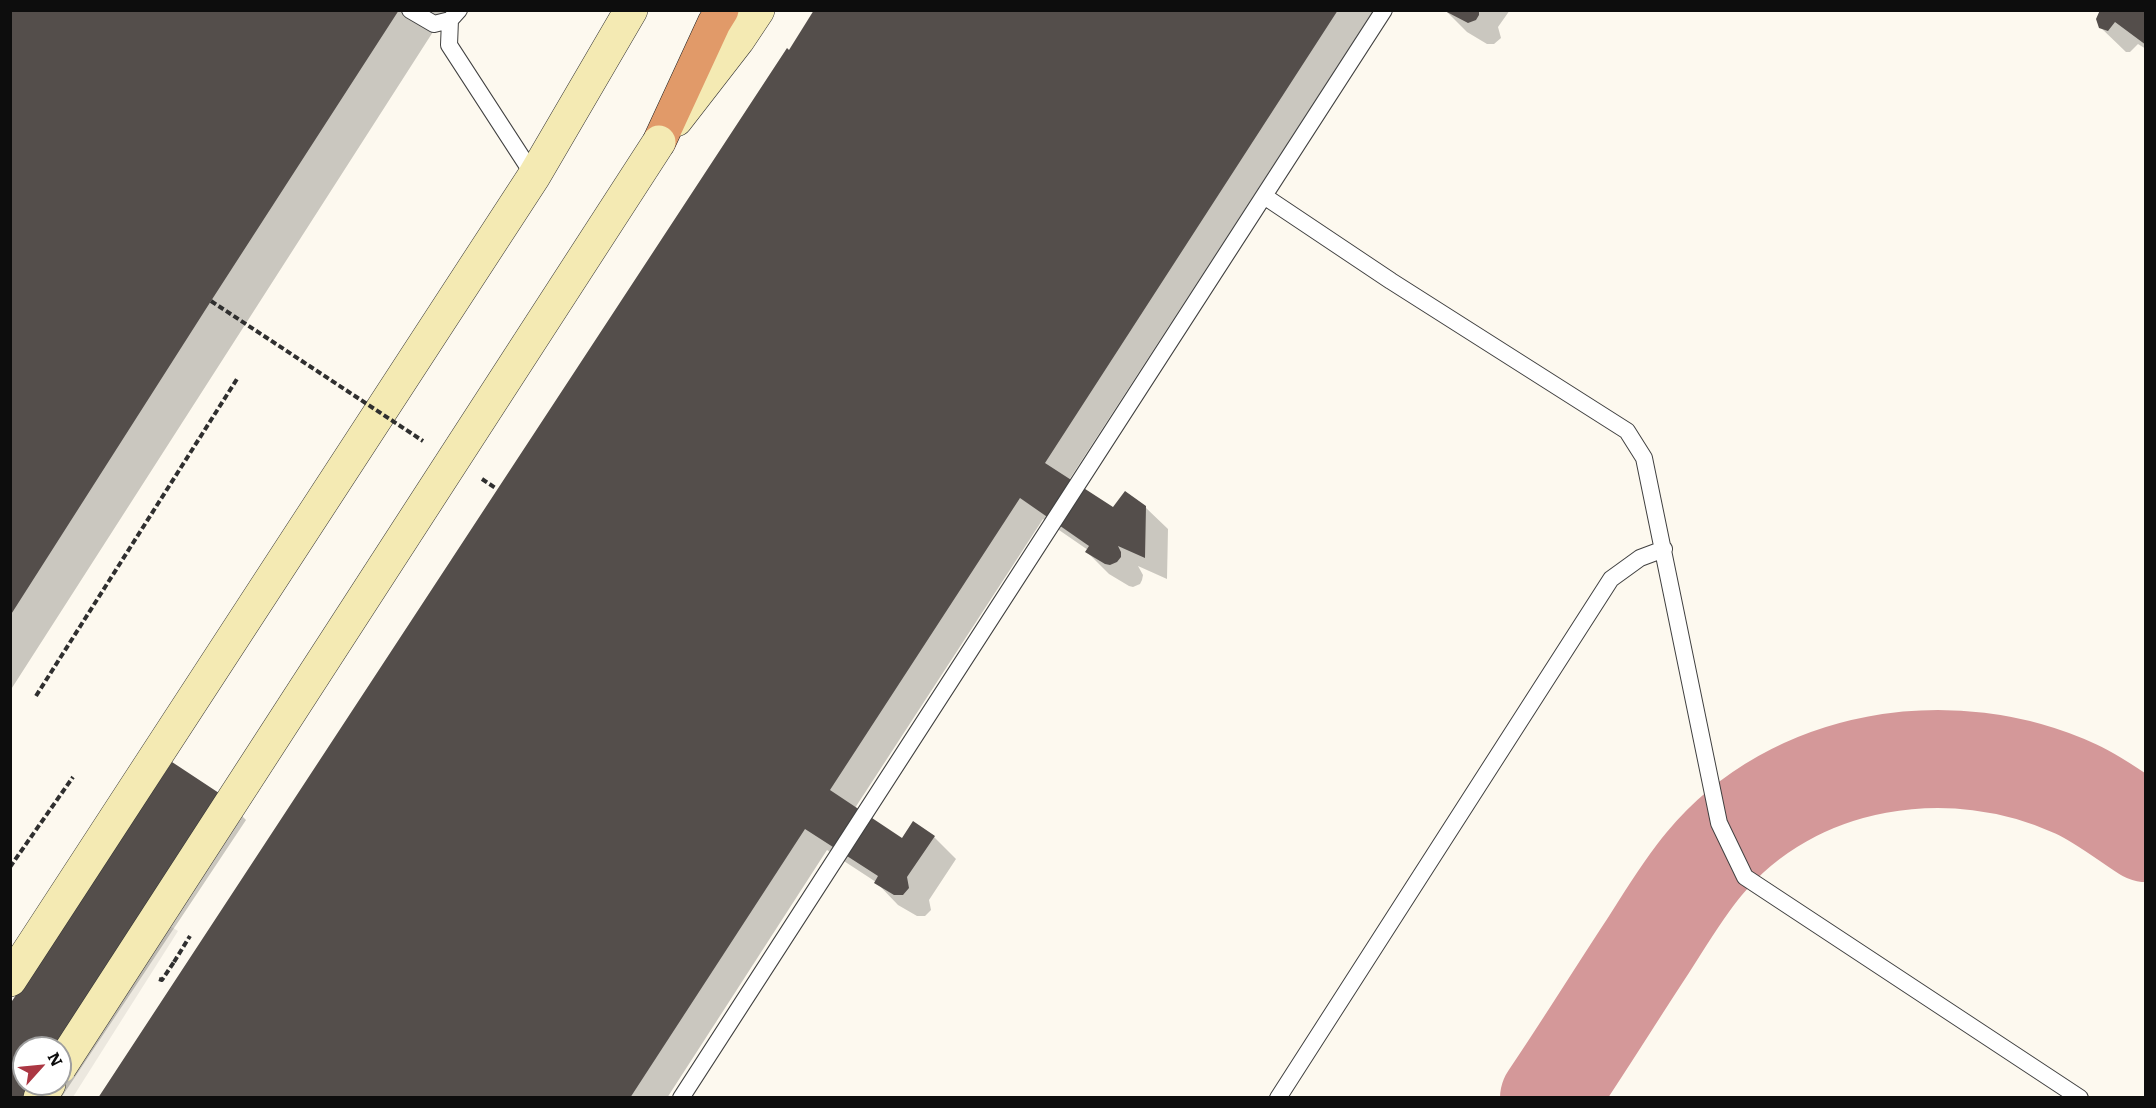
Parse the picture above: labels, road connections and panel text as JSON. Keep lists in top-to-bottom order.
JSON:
{
  "north": "top right"
}
